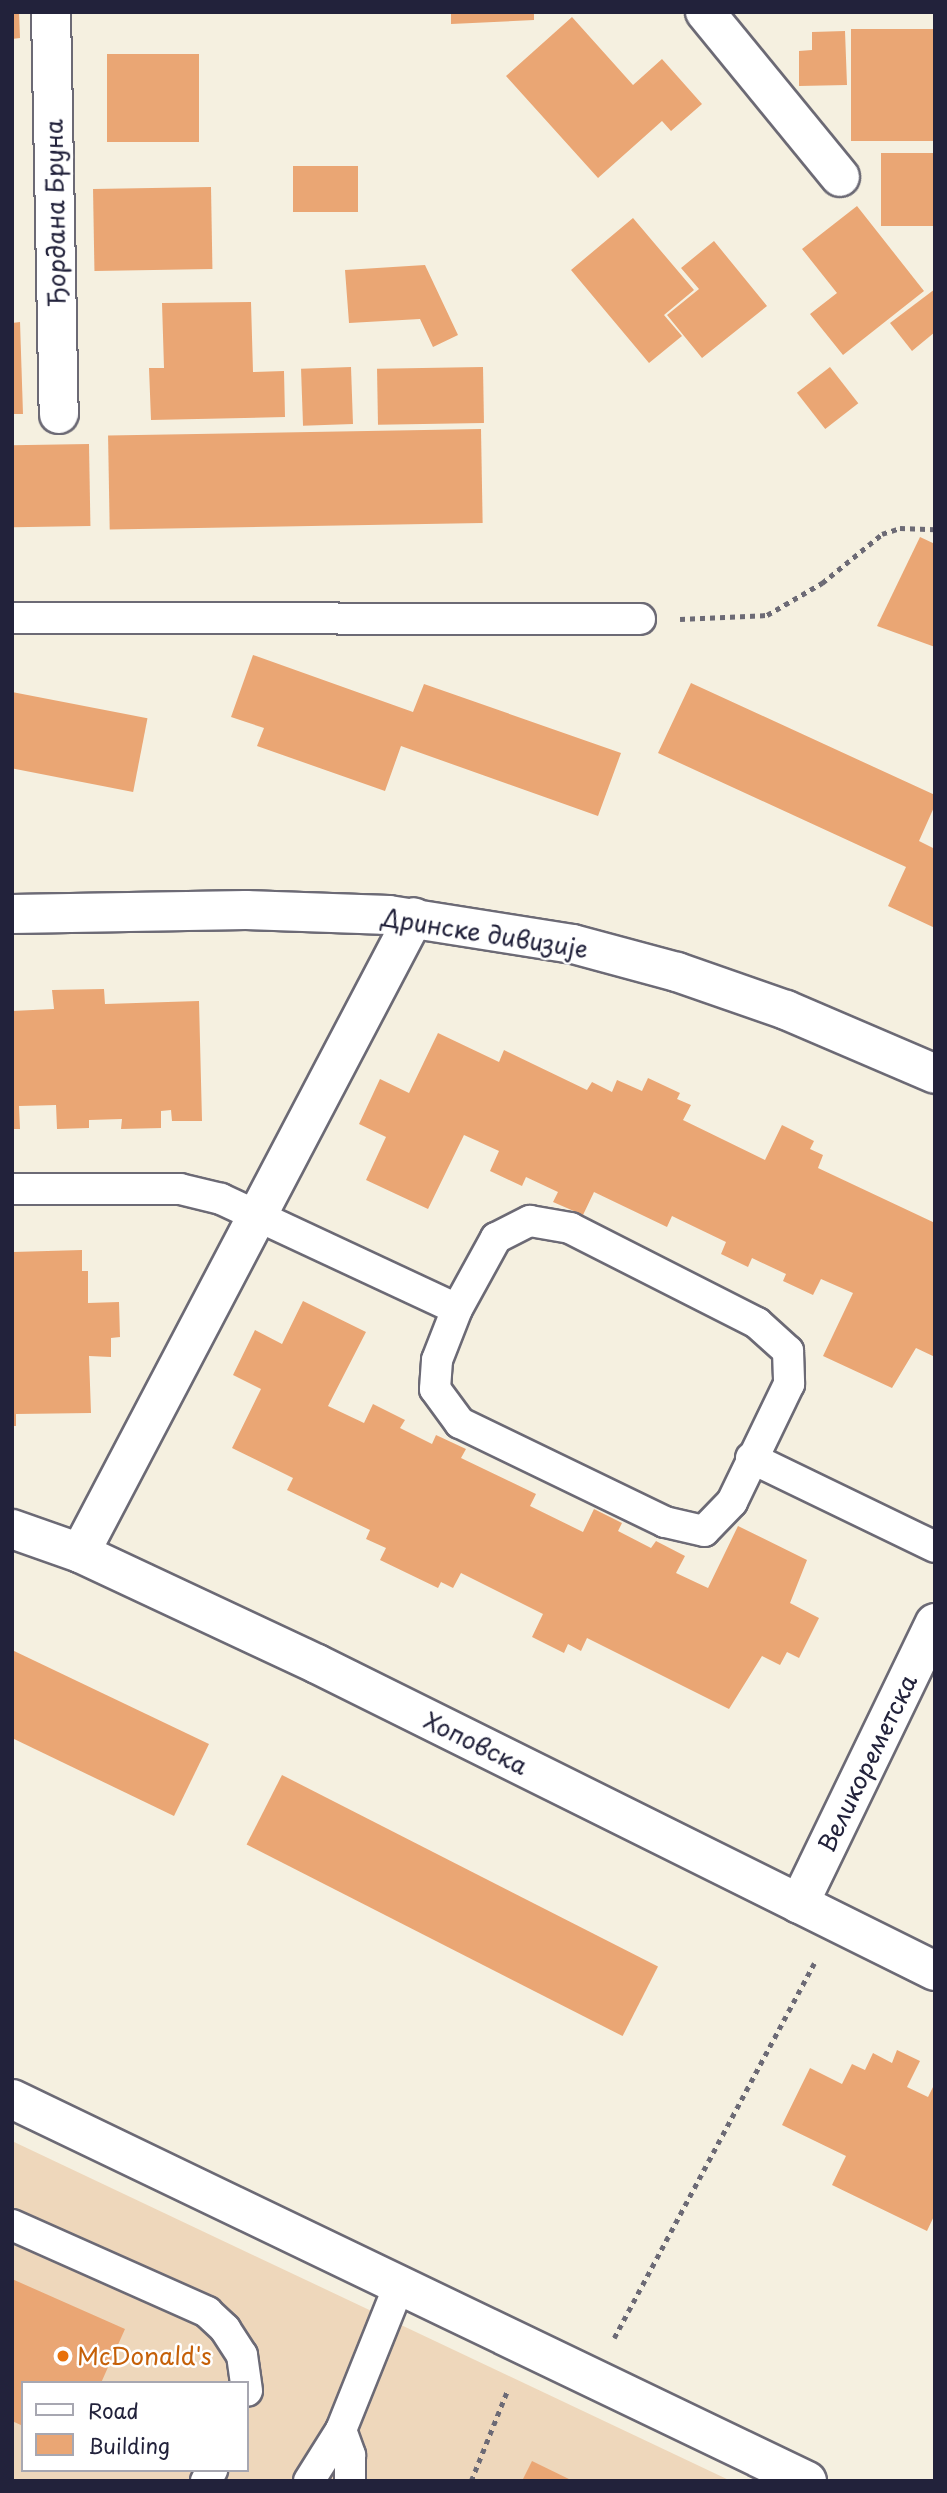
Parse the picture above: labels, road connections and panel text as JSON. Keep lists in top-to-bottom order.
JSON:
{
  "streets": {
    "street": [
      "Ђордана Бруна",
      "Дринске дивизије",
      "Хоповска",
      "Великореметска"
    ]
  },
  "crossings": [
    ["Хоповска", "Великореметска"]
  ],
  "places": ["McDonald's"],
  "legend": ["Road", "Building"]
}
